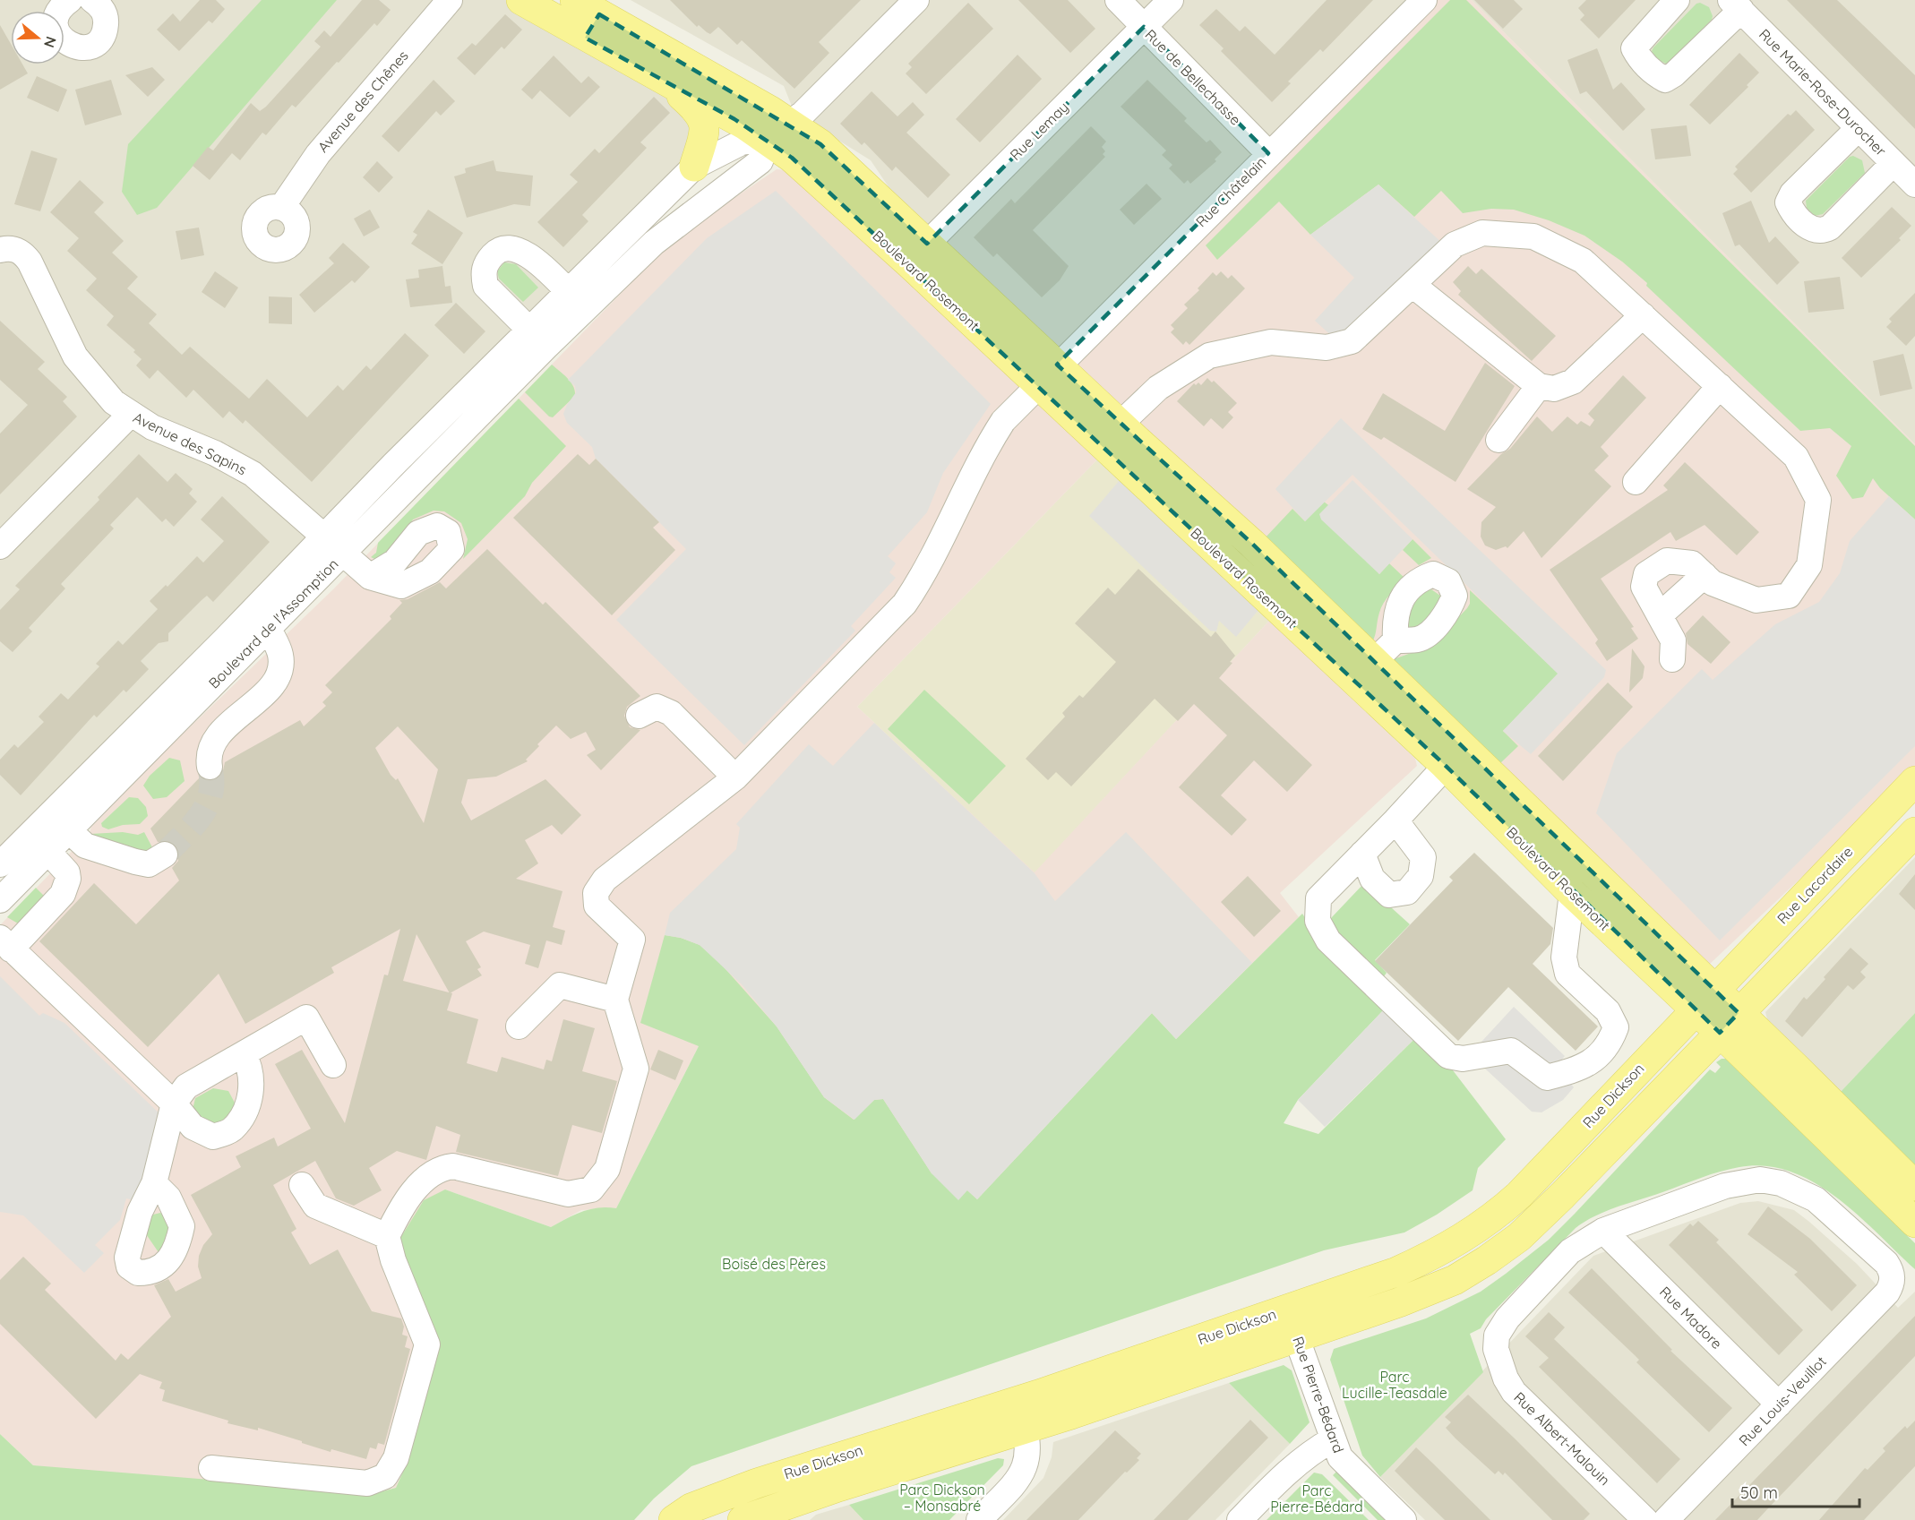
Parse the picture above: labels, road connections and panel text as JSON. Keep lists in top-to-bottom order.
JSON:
{
  "streets": {
    "main road": ["Boulevard Rosemont", "Rue Lacordaire", "Rue Dickson"],
    "street": [
      "Rue de Bellechasse",
      "Rue Marie-Rose-Durocher",
      "Avenue des Chênes",
      "Rue Lemay",
      "Rue Châtelain",
      "Avenue des Sapins",
      "Boulevard de l'Assomption",
      "Rue Madore",
      "Rue Pierre-Bédard",
      "Rue Louis-Veuillot",
      "Rue Albert-Malouin"
    ]
  },
  "crossings": [
    ["Rue de Bellechasse", "Rue Lemay"],
    ["Rue de Bellechasse", "Rue Châtelain"],
    ["Rue Lemay", "Boulevard Rosemont"],
    ["Rue Châtelain", "Boulevard Rosemont"],
    ["Boulevard Rosemont", "Boulevard de l'Assomption"],
    ["Boulevard Rosemont", "Rue Lacordaire"],
    ["Boulevard Rosemont", "Rue Dickson"],
    ["Avenue des Sapins", "Boulevard de l'Assomption"],
    ["Rue Lacordaire", "Rue Dickson"],
    ["Rue Dickson", "Rue Pierre-Bédard"],
    ["Rue Madore", "Rue Louis-Veuillot"],
    ["Rue Madore", "Rue Albert-Malouin"],
    ["Rue Louis-Veuillot", "Rue Albert-Malouin"]
  ],
  "parks": [
    "Boisé des Pères",
    "Parc Lucille-Teasdale",
    "Parc Dickson – Monsabré",
    "Parc Pierre-Bédard"
  ],
  "scale_bar": "50 m",
  "north": "right"
}
